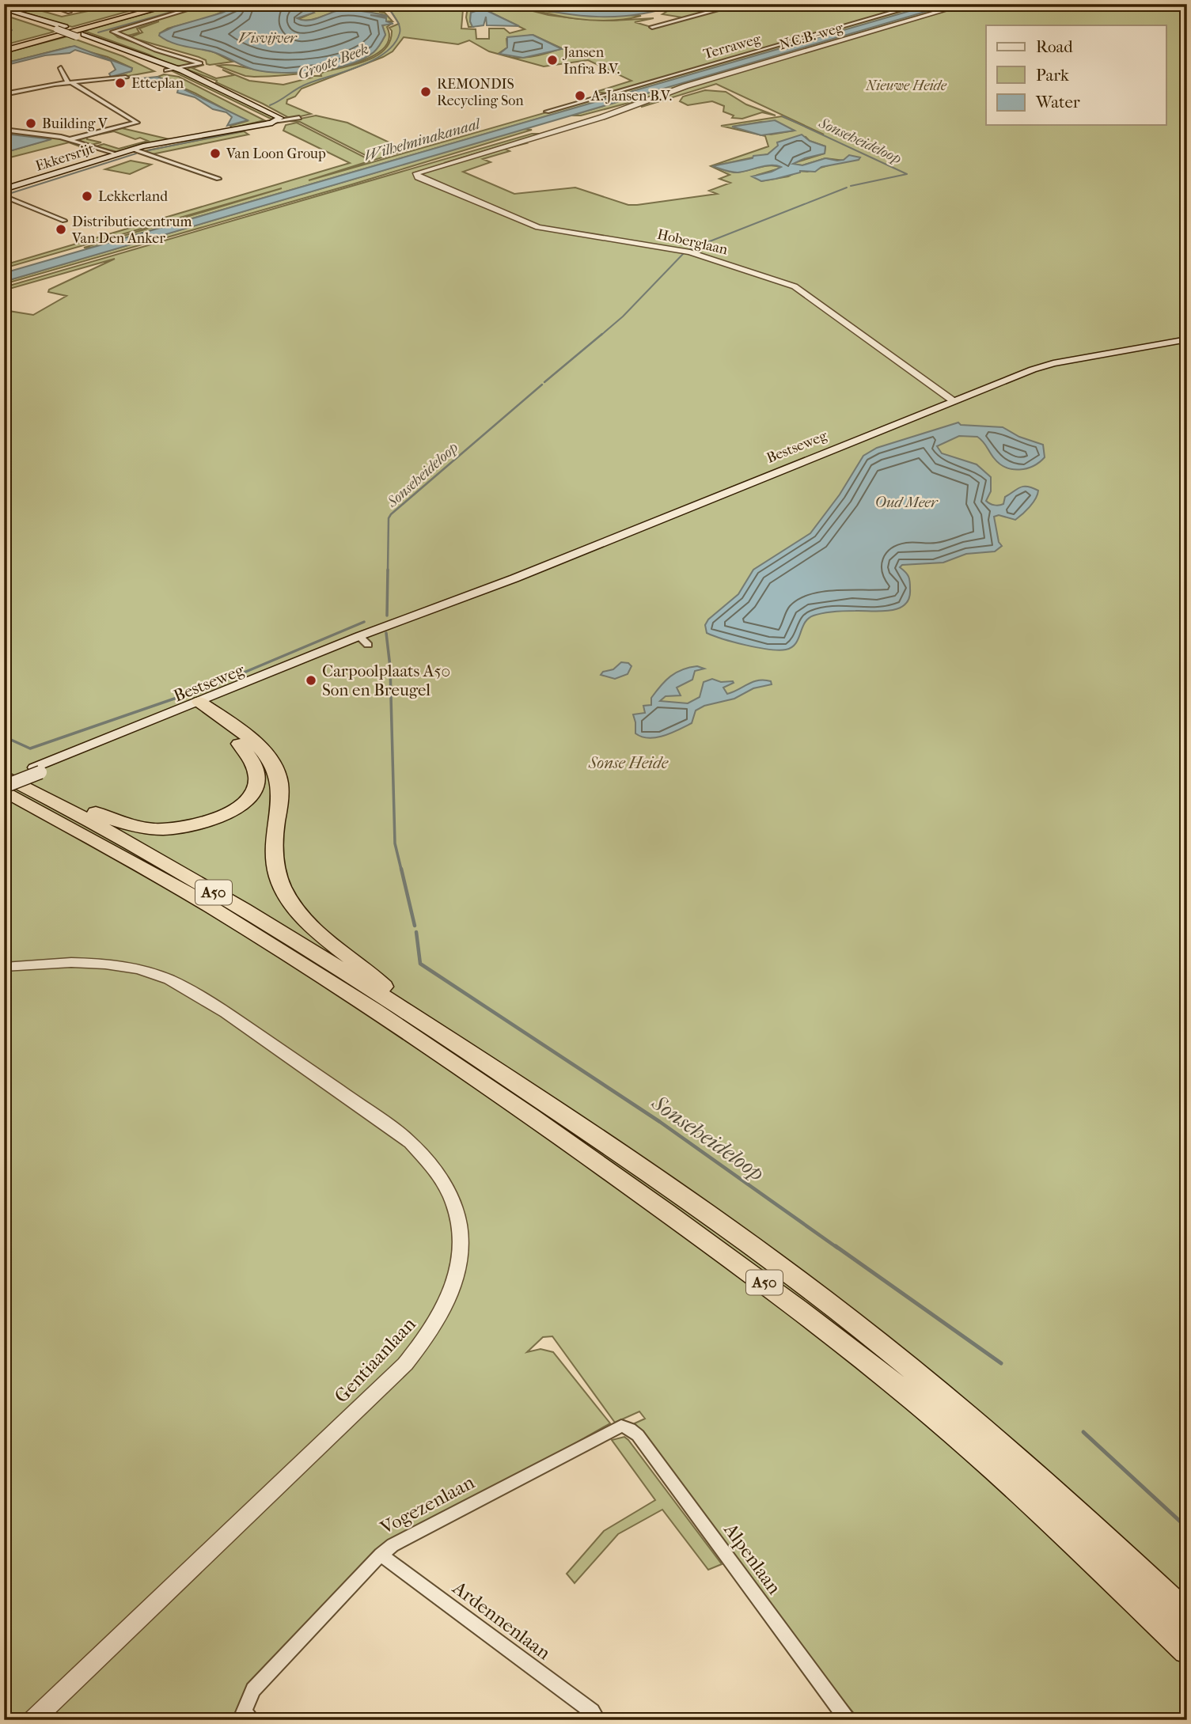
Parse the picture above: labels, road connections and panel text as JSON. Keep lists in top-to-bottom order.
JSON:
{
  "streets": {
    "highway": ["A50"],
    "main road": ["Ekkersrijt", "Bestseweg"],
    "street": [
      "N.C.B.-weg",
      "Terraweg",
      "Hoberglaan",
      "Gentiaanlaan",
      "Vogezenlaan",
      "Alpenlaan",
      "Ardennenlaan"
    ]
  },
  "crossings": [
    ["N.C.B.-weg", "Hoberglaan"],
    ["Hoberglaan", "Bestseweg"],
    ["Bestseweg", "A50"],
    ["Vogezenlaan", "Alpenlaan"],
    ["Vogezenlaan", "Ardennenlaan"]
  ],
  "water": [
    "Visvijver",
    "Groote Beek",
    "Wilhelminakanaal",
    "Sonseheideloop",
    "Oud Meer"
  ],
  "parks": ["Nieuwe Heide", "Sonse Heide"],
  "places": [
    "Jansen Infra B.V.",
    "Etteplan",
    "REMONDIS Recycling Son",
    "A. Jansen B.V.",
    "Building V",
    "Van Loon Group",
    "Lekkerland",
    "Distributiecentrum Van Den Anker",
    "Carpoolplaats A50 Son en Breugel"
  ],
  "legend": ["Road", "Park", "Water"]
}
